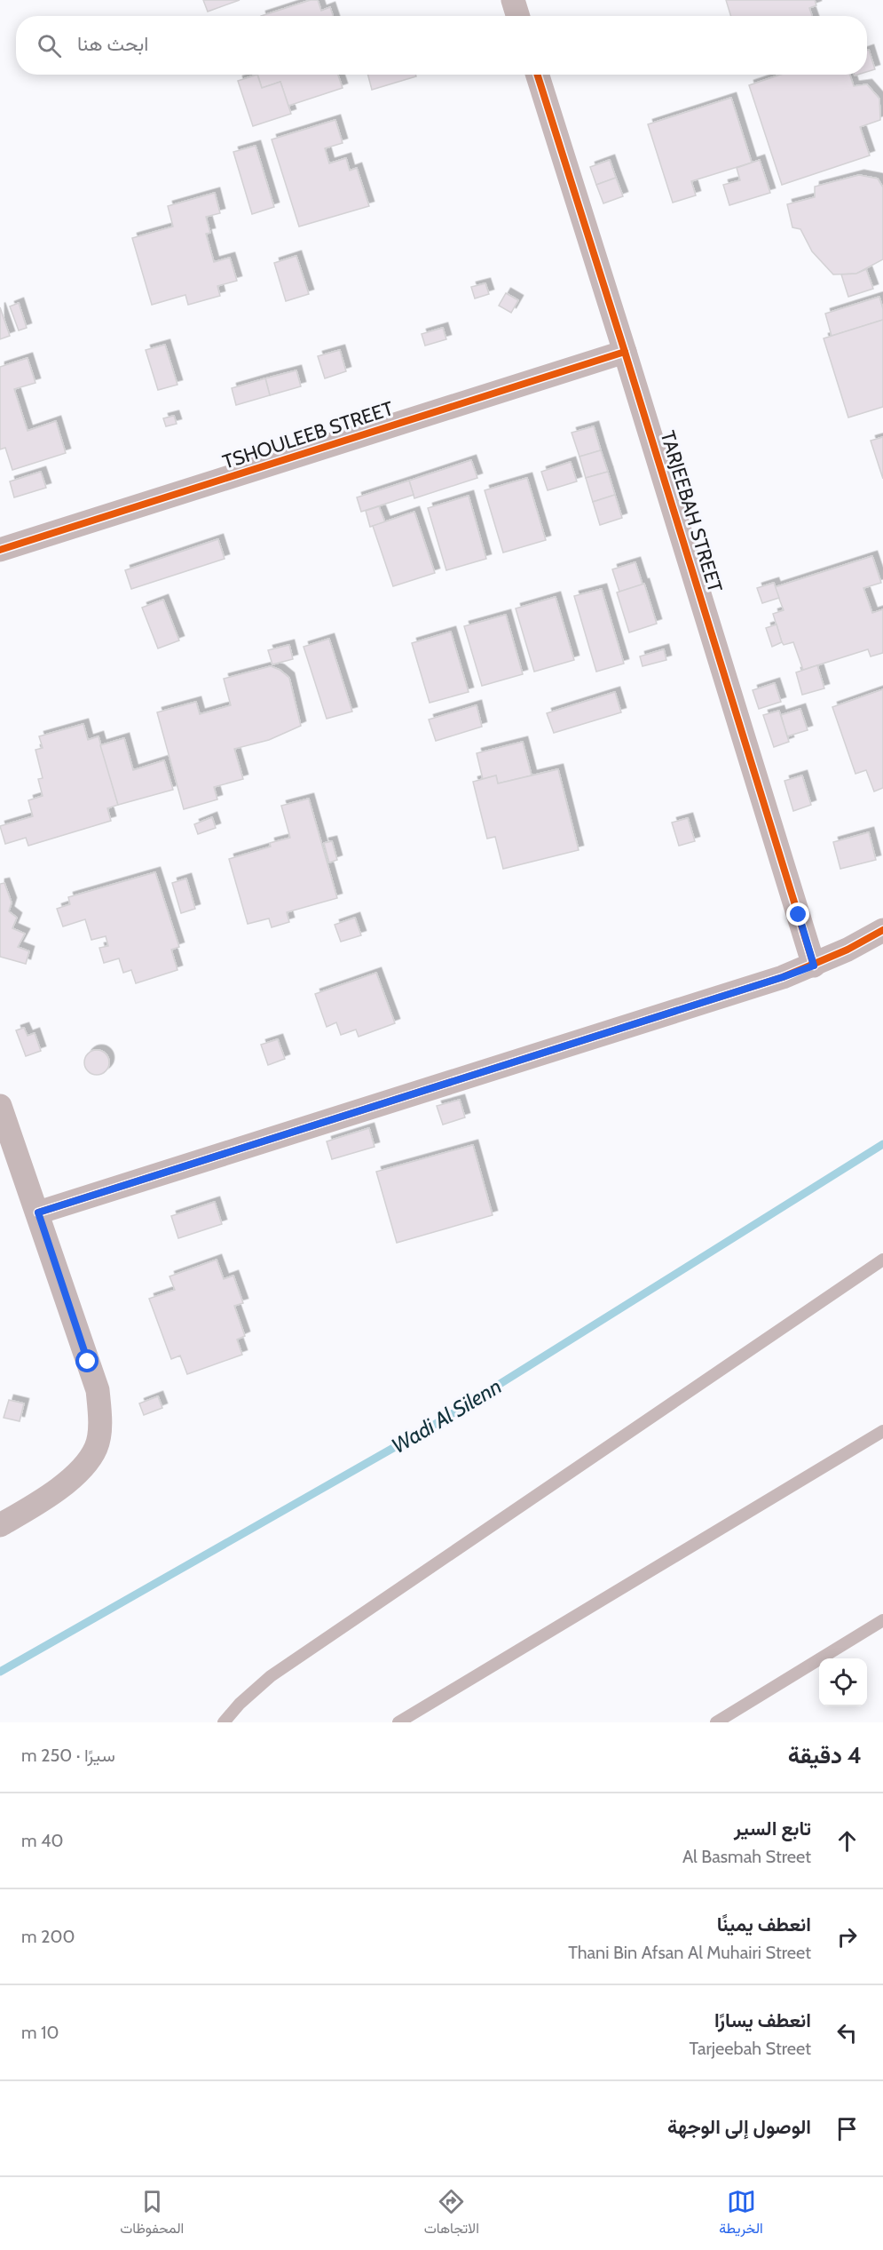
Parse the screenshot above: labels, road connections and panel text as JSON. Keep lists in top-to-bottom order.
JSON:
{
  "streets": {
    "street": ["TSHOULEEB STREET", "TARJEEBAH STREET"]
  },
  "crossings": [
    ["TSHOULEEB STREET", "TARJEEBAH STREET"]
  ],
  "water": ["Wadi Al Silenn"],
  "page": {
    "search": "ابحث هنا",
    "heading": ["4 دقيقة", "سيرًا · 250 m"],
    "list": [
      ["تابع السير", "Al Basmah Street", "40 m"],
      ["انعطف يمينًا", "Thani Bin Afsan Al Muhairi Street", "200 m"],
      ["انعطف يسارًا", "Tarjeebah Street", "10 m"],
      "الوصول إلى الوجهة"
    ],
    "nav": ["الخريطة", "الاتجاهات", "المحفوظات"]
  }
}
